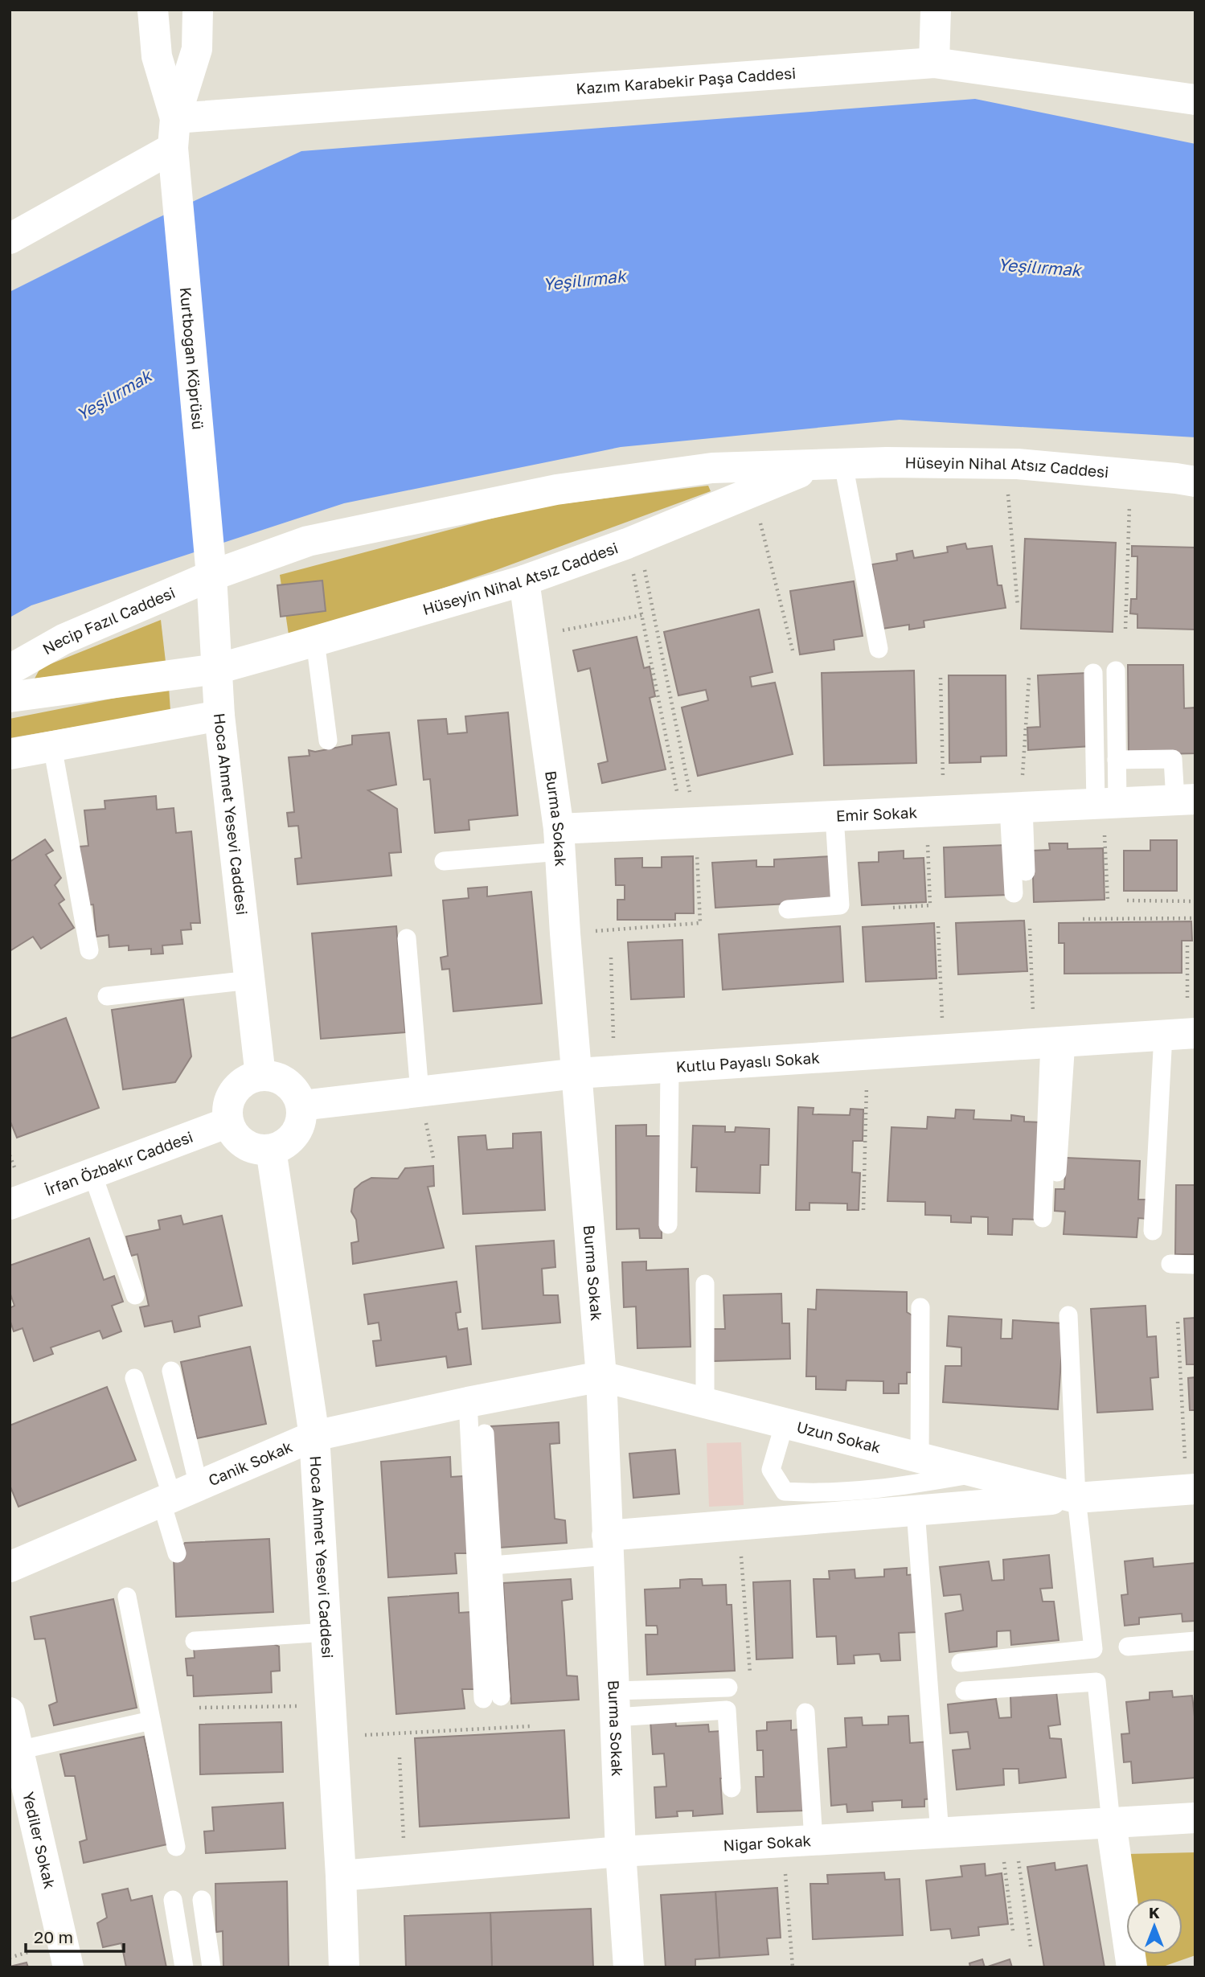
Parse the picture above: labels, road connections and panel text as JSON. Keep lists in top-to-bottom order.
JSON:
{
  "streets": {
    "street": [
      "Kazım Karabekir Paşa Caddesi",
      "Kurtboğan Köprüsü",
      "Hüseyin Nihal Atsız Caddesi",
      "Necip Fazıl Caddesi",
      "Hoca Ahmet Yesevi Caddesi",
      "Emir Sokak",
      "Burma Sokak",
      "Kutlu Payaslı Sokak",
      "İrfan Özbakır Caddesi",
      "Uzun Sokak",
      "Canik Sokak",
      "Yediler Sokak",
      "Nigar Sokak"
    ]
  },
  "crossings": [
    ["Kazım Karabekir Paşa Caddesi", "Kurtboğan Köprüsü"],
    ["Kurtboğan Köprüsü", "Hüseyin Nihal Atsız Caddesi"],
    ["Kurtboğan Köprüsü", "Necip Fazıl Caddesi"],
    ["Kurtboğan Köprüsü", "Hoca Ahmet Yesevi Caddesi"],
    ["Hüseyin Nihal Atsız Caddesi", "Necip Fazıl Caddesi"],
    ["Hüseyin Nihal Atsız Caddesi", "Hoca Ahmet Yesevi Caddesi"],
    ["Hüseyin Nihal Atsız Caddesi", "Burma Sokak"],
    ["Necip Fazıl Caddesi", "Hoca Ahmet Yesevi Caddesi"],
    ["Hoca Ahmet Yesevi Caddesi", "Kutlu Payaslı Sokak"],
    ["Hoca Ahmet Yesevi Caddesi", "İrfan Özbakır Caddesi"],
    ["Hoca Ahmet Yesevi Caddesi", "Canik Sokak"],
    ["Hoca Ahmet Yesevi Caddesi", "Nigar Sokak"],
    ["Emir Sokak", "Burma Sokak"],
    ["Burma Sokak", "Kutlu Payaslı Sokak"],
    ["Burma Sokak", "Uzun Sokak"],
    ["Burma Sokak", "Canik Sokak"],
    ["Burma Sokak", "Nigar Sokak"],
    ["Kutlu Payaslı Sokak", "İrfan Özbakır Caddesi"],
    ["Uzun Sokak", "Canik Sokak"]
  ],
  "water": ["Yeşilırmak"],
  "scale_bar": "20 m",
  "north": "top"
}
